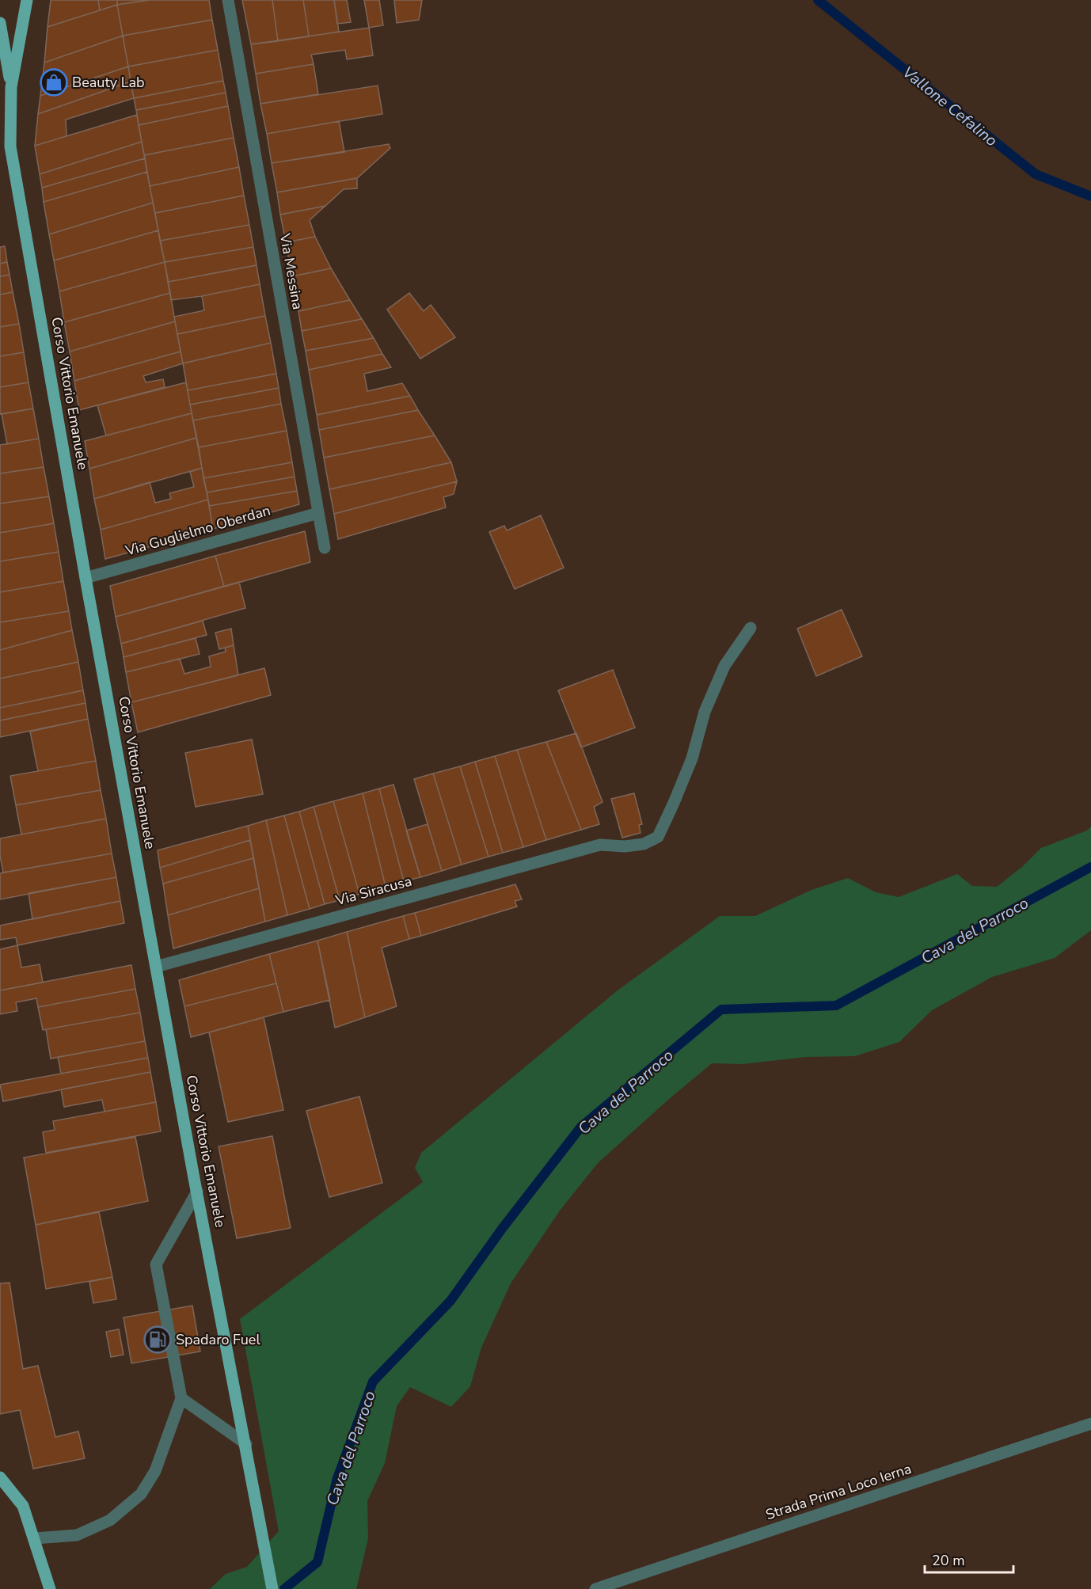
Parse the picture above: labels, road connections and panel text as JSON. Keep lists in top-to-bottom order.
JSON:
{
  "streets": {
    "main road": ["Corso Vittorio Emanuele"],
    "street": [
      "Via Messina",
      "Via Guglielmo Oberdan",
      "Via Siracusa",
      "Strada Prima Loco Ierna"
    ]
  },
  "crossings": [
    ["Via Messina", "Via Guglielmo Oberdan"],
    ["Corso Vittorio Emanuele", "Via Guglielmo Oberdan"],
    ["Corso Vittorio Emanuele", "Via Siracusa"]
  ],
  "water": ["Vallone Cefalino", "Cava del Parroco"],
  "places": {
    "shop": ["Beauty Lab"],
    "fuel station": ["Spadaro Fuel"]
  },
  "scale_bar": "20 m"
}
